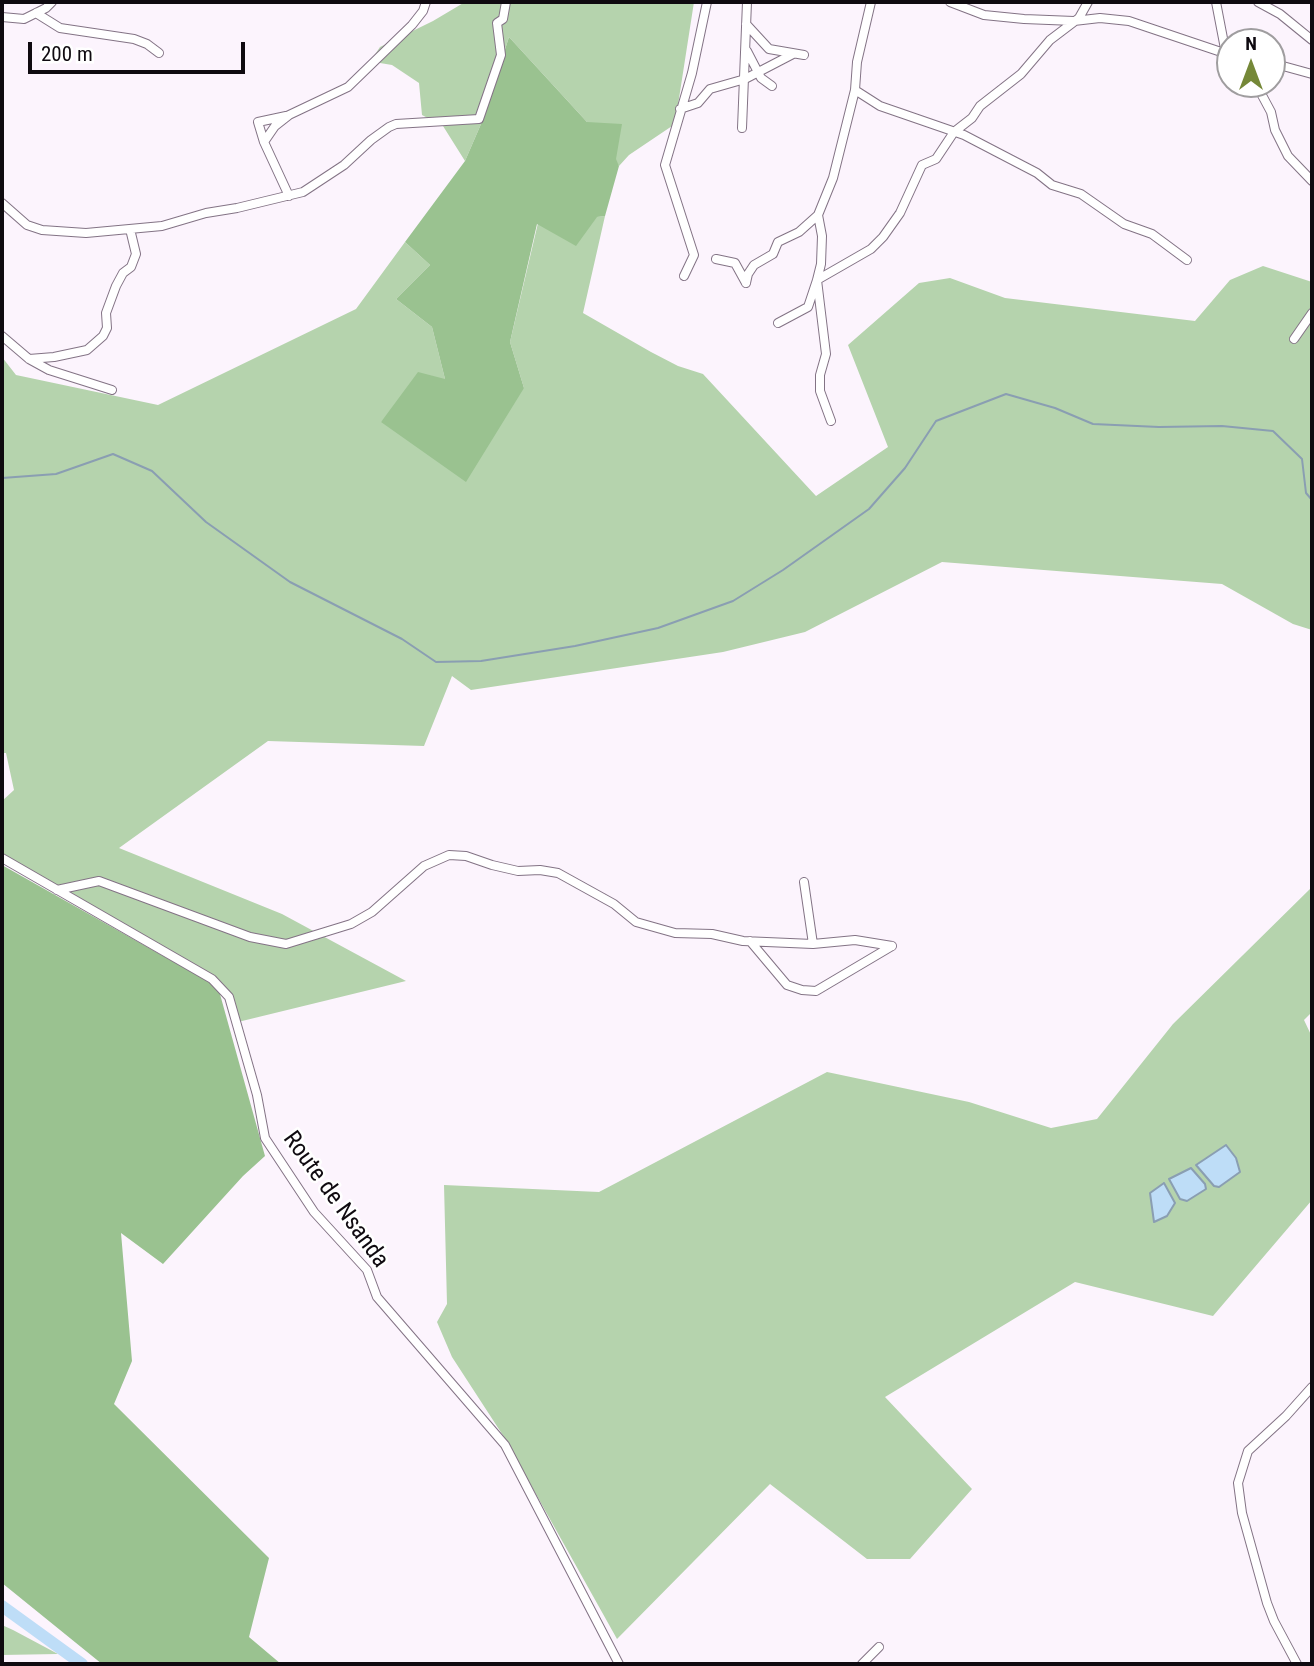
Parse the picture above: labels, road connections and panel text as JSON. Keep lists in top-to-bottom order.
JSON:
{
  "streets": {
    "street": ["Route de Nsanda"]
  },
  "scale_bar": "200 m",
  "north": "top"
}
